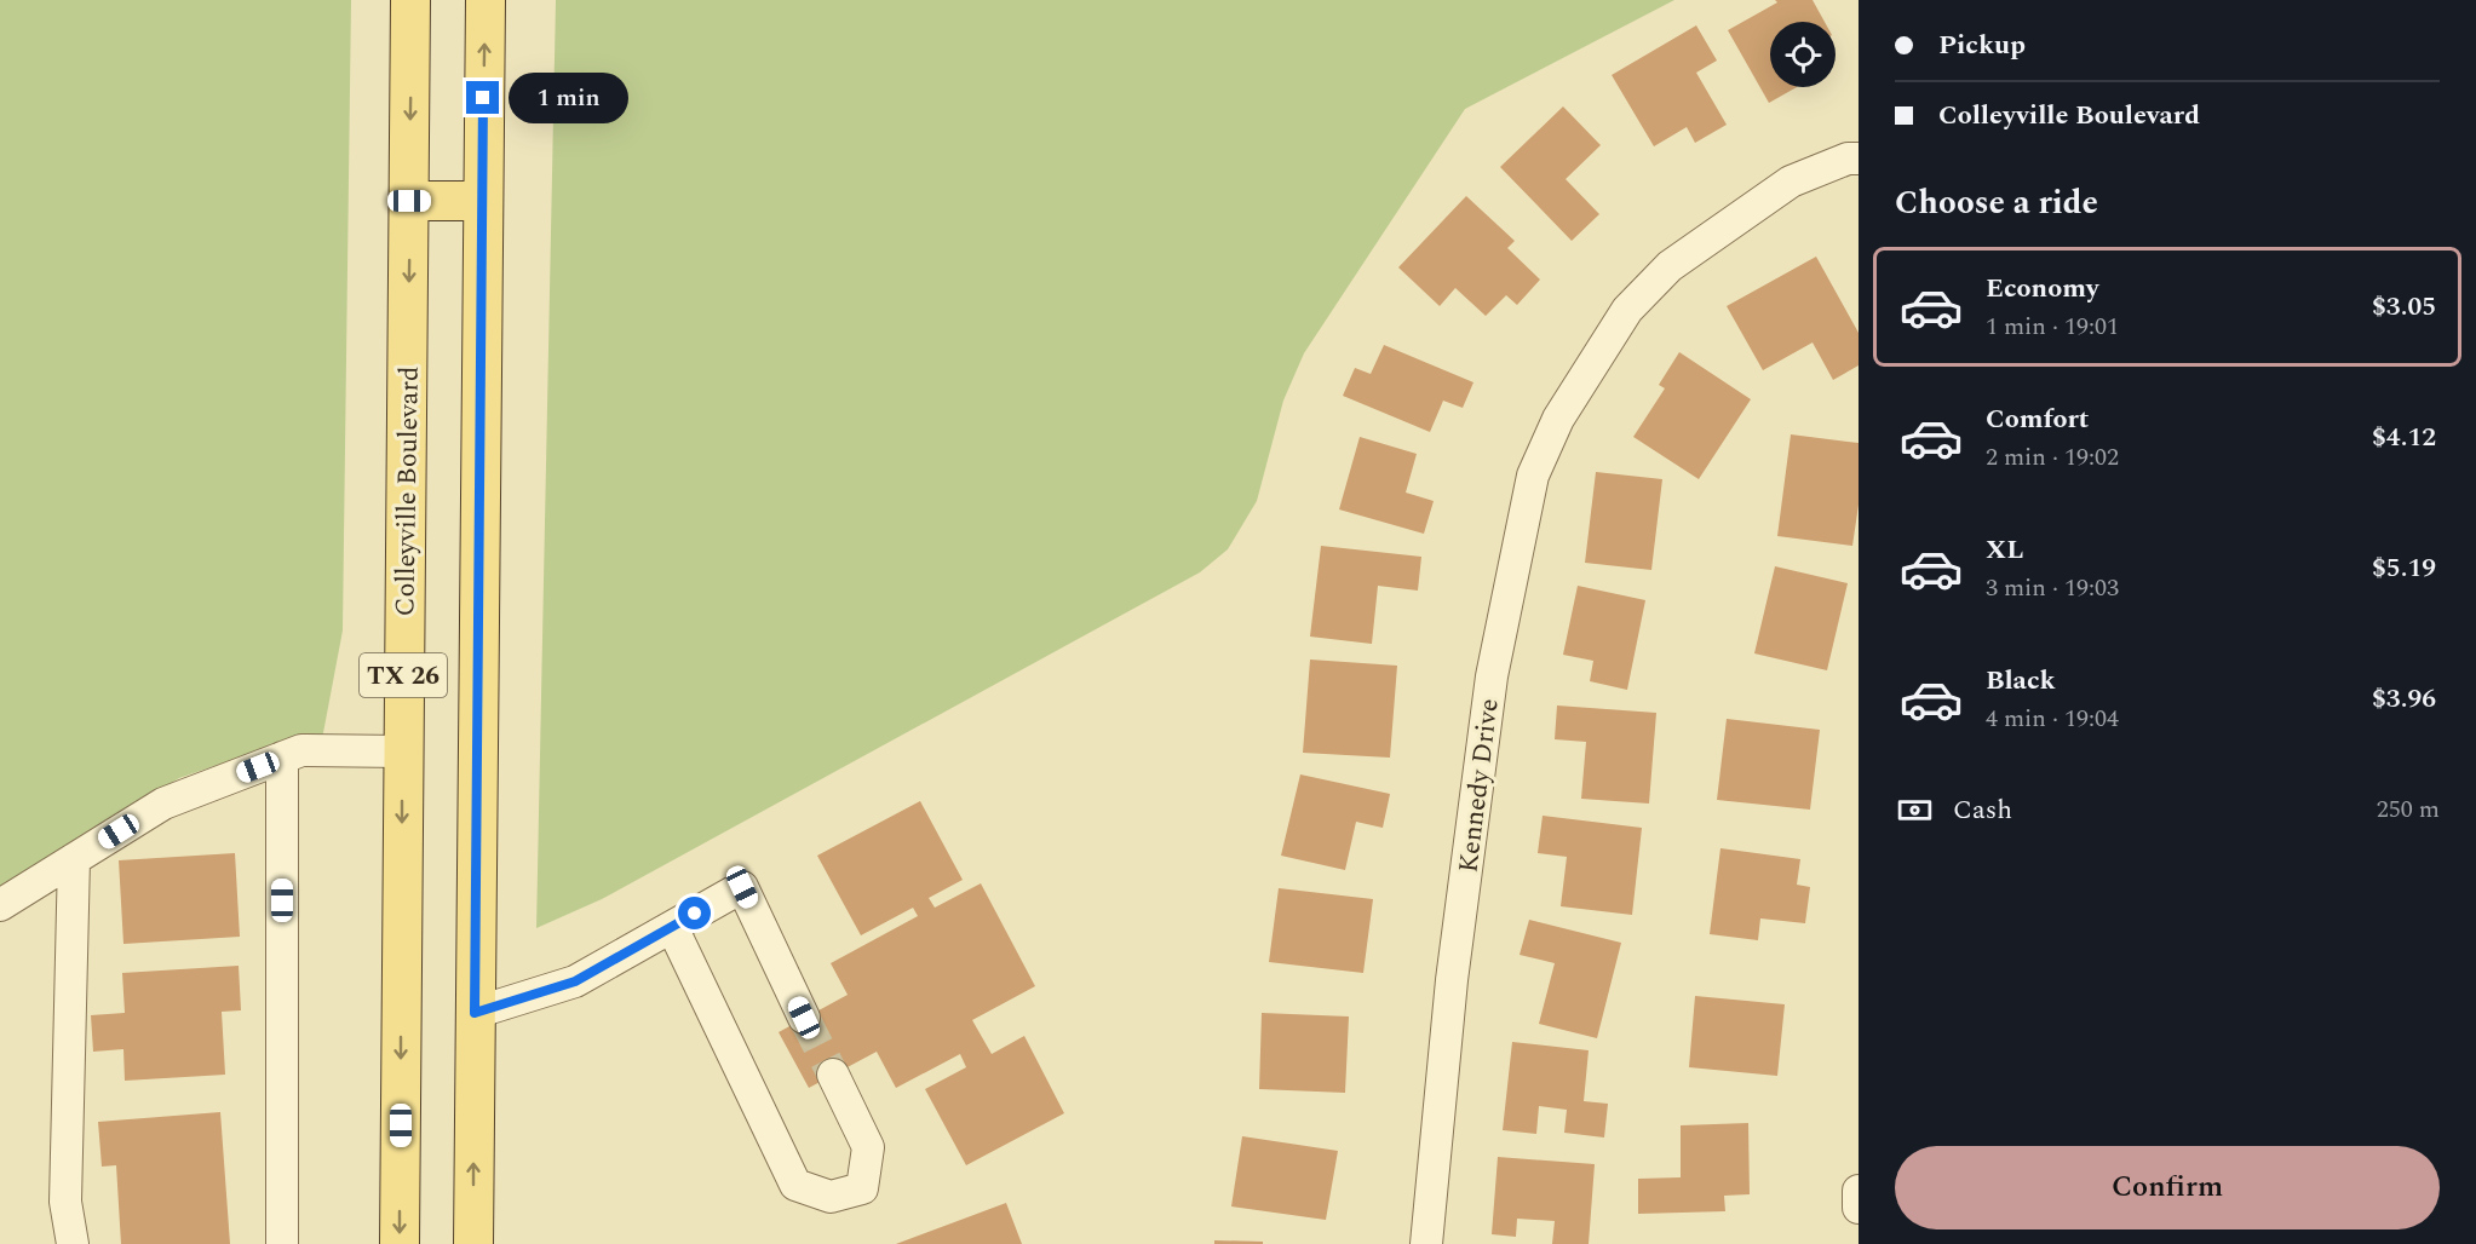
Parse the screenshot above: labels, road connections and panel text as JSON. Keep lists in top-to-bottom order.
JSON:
{
  "streets": {
    "main road": ["Colleyville Boulevard", "TX 26"],
    "street": ["Kennedy Drive"]
  },
  "page": {
    "banner": ["Pickup", "Colleyville Boulevard"],
    "bubble": "1 min",
    "heading": "Choose a ride",
    "list": [
      {
        "name": "Economy",
        "note": "1 min · 19:01",
        "value": "$3.05"
      },
      {
        "name": "Comfort",
        "note": "2 min · 19:02",
        "value": "$4.12"
      },
      {
        "name": "XL",
        "note": "3 min · 19:03",
        "value": "$5.19"
      },
      {
        "name": "Black",
        "note": "4 min · 19:04",
        "value": "$3.96"
      }
    ],
    "pay": ["Cash", "250 m"],
    "buttons": "Confirm"
  }
}
